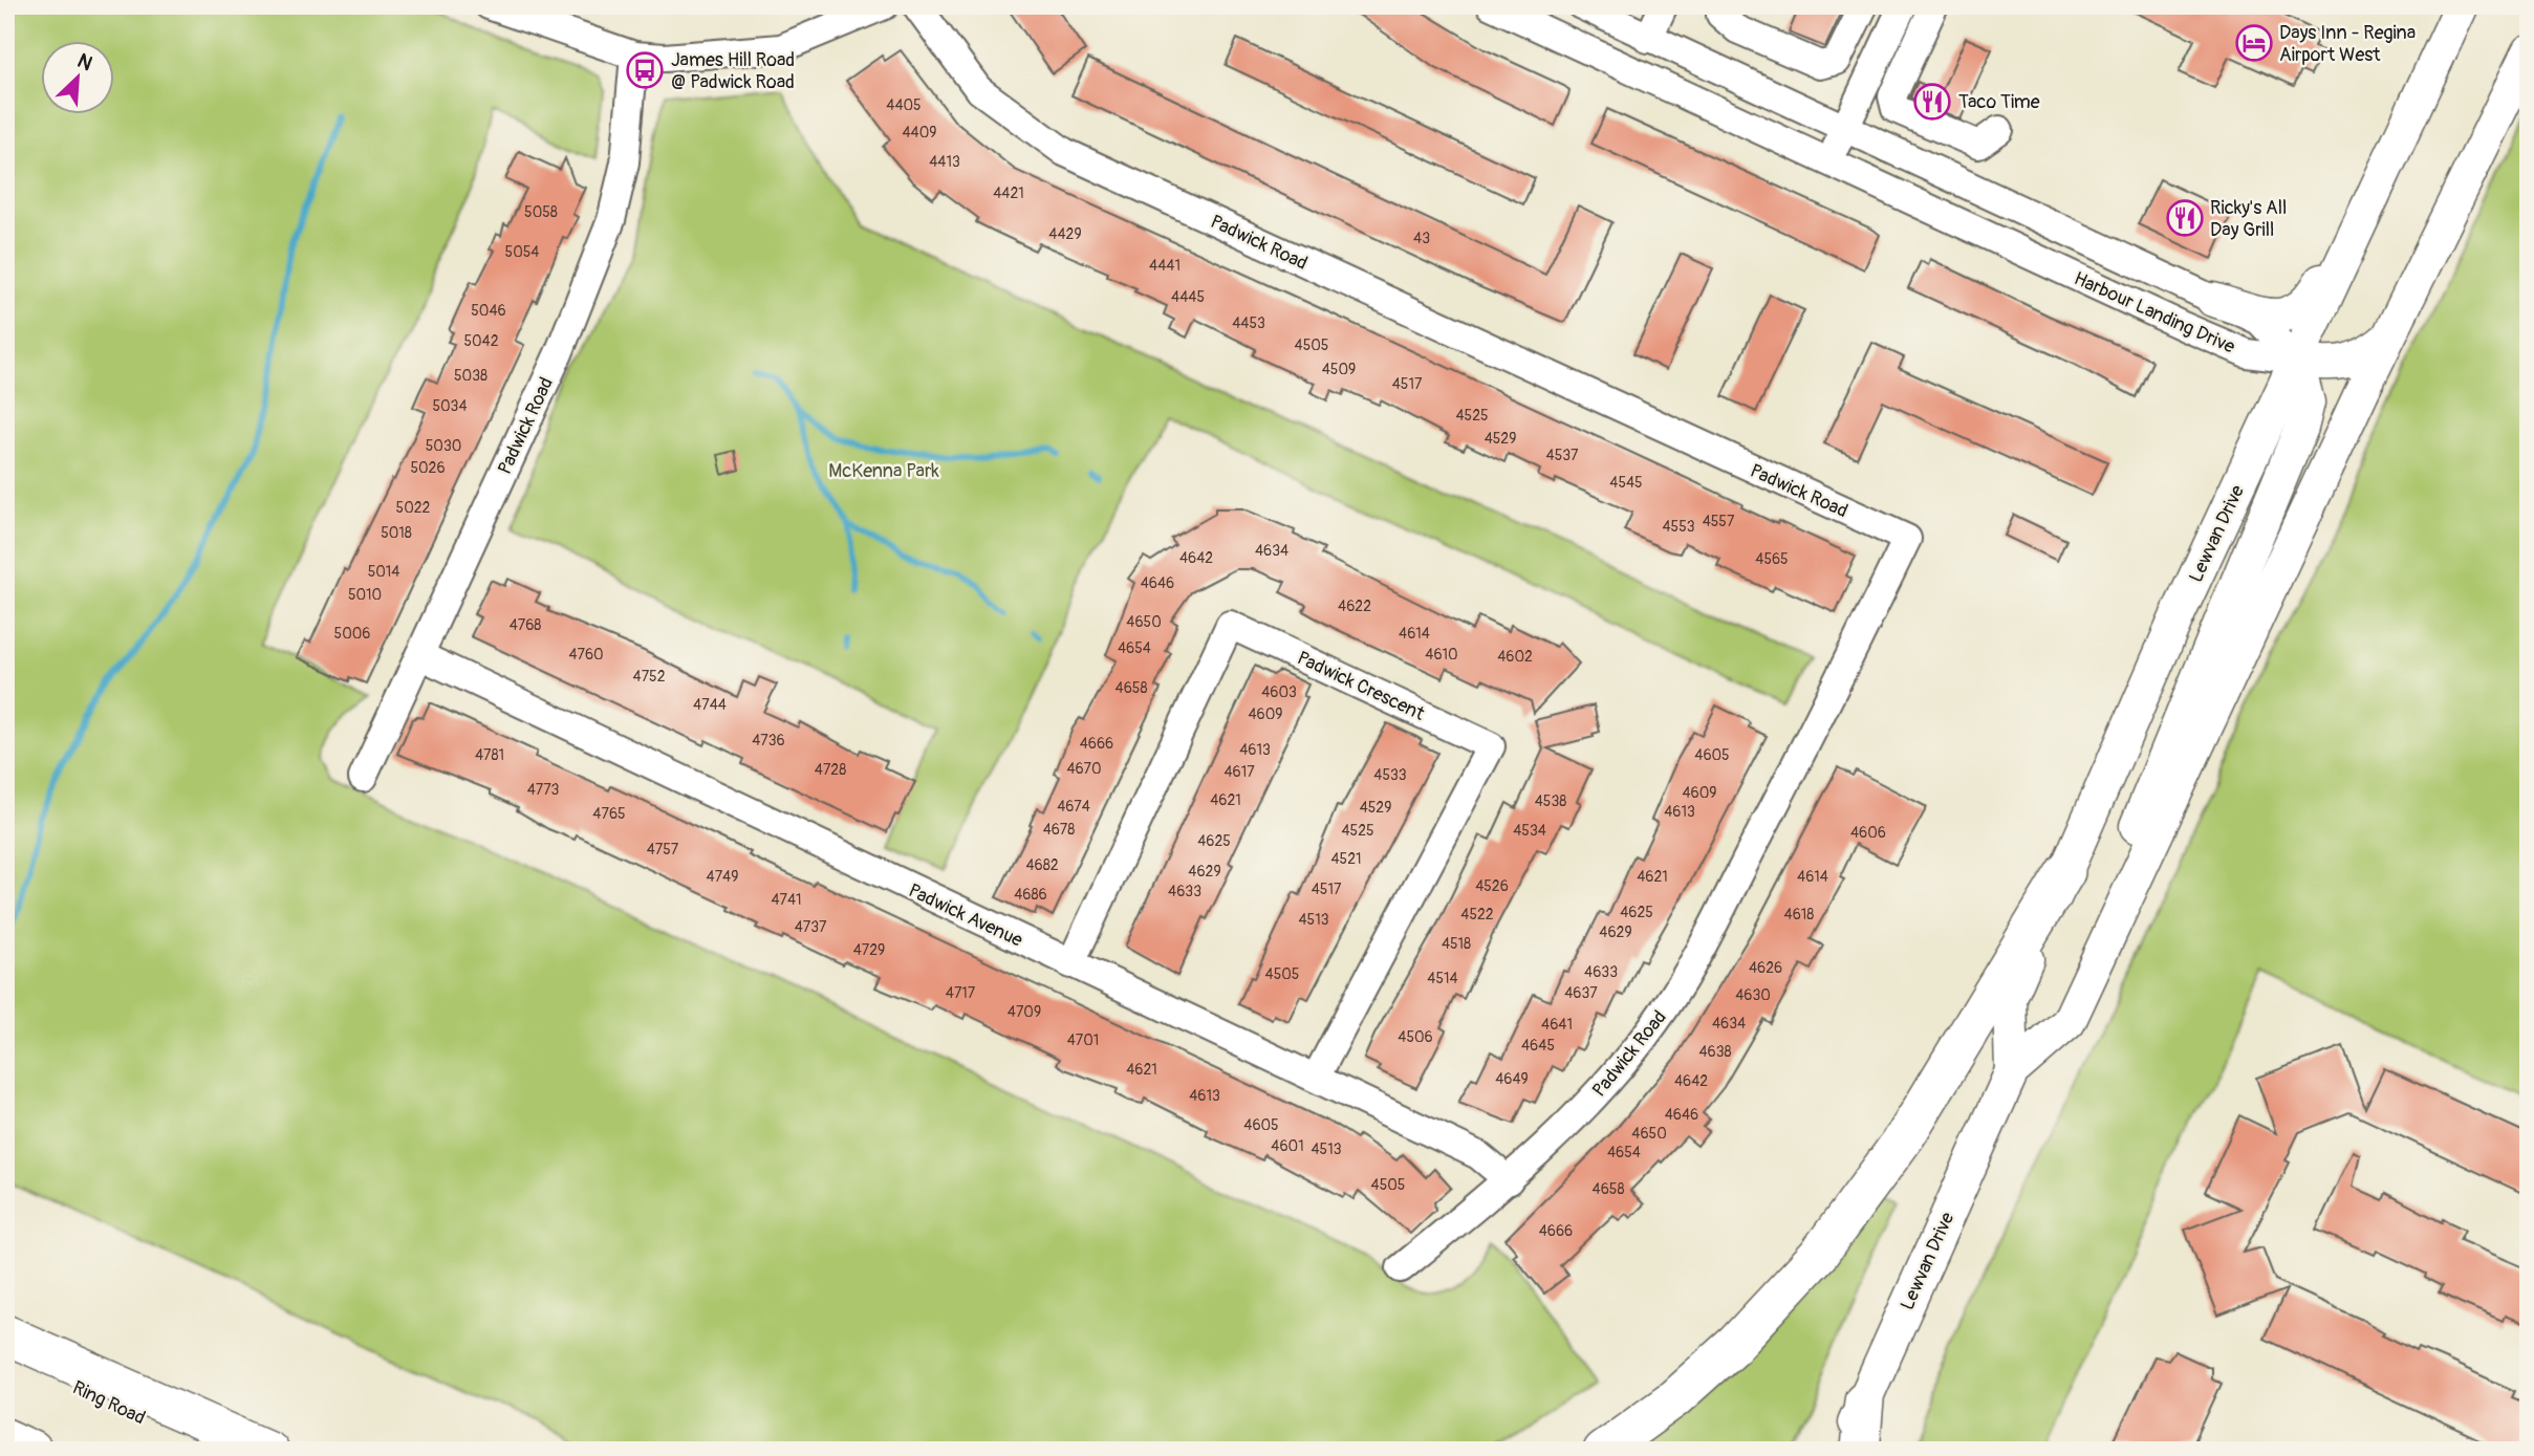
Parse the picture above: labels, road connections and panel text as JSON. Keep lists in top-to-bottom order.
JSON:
{
  "streets": {
    "highway": ["Ring Road"],
    "main road": ["Lewvan Drive"],
    "street": [
      "Padwick Road",
      "Harbour Landing Drive",
      "Padwick Crescent",
      "Padwick Avenue"
    ]
  },
  "crossings": [
    ["Padwick Road", "Padwick Avenue"],
    ["Harbour Landing Drive", "Lewvan Drive"],
    ["Padwick Crescent", "Padwick Avenue"]
  ],
  "parks": ["McKenna Park"],
  "places": {
    "hotel": ["Days Inn - Regina Airport West"],
    "bus stop": ["James Hill Road @ Padwick Road"],
    "restaurant": ["Taco Time", "Ricky's All Day Grill"]
  },
  "house_numbers": [
    "4405",
    "4409",
    "4413",
    "4421",
    "5058",
    "4429",
    "43",
    "5054",
    "4441",
    "4445",
    "5046",
    "4453",
    "5042",
    "4505",
    "4509",
    "5038",
    "4517",
    "5034",
    "4525",
    "4529",
    "5030",
    "4537",
    "5026",
    "4545",
    "5022",
    "4557",
    "4553",
    "5018",
    "4634",
    "4642",
    "4565",
    "5014",
    "4646",
    "5010",
    "4622",
    "4650",
    "4768",
    "5006",
    "4614",
    "4654",
    "4760",
    "4610",
    "4602",
    "4752",
    "4658",
    "4603",
    "4744",
    "4609",
    "4736",
    "4666",
    "4613",
    "4781",
    "4605",
    "4670",
    "4728",
    "4617",
    "4533",
    "4773",
    "4609",
    "4621",
    "4538",
    "4674",
    "4529",
    "4613",
    "4765",
    "4678",
    "4525",
    "4534",
    "4606",
    "4625",
    "4757",
    "4521",
    "4682",
    "4629",
    "4749",
    "4621",
    "4614",
    "4526",
    "4517",
    "4633",
    "4686",
    "4741",
    "4625",
    "4522",
    "4618",
    "4513",
    "4737",
    "4629",
    "4518",
    "4729",
    "4626",
    "4633",
    "4505",
    "4514",
    "4717",
    "4637",
    "4630",
    "4709",
    "4634",
    "4641",
    "4506",
    "4701",
    "4645",
    "4638",
    "4621",
    "4649",
    "4642",
    "4613",
    "4646",
    "4605",
    "4650",
    "4601",
    "4513",
    "4654",
    "4505",
    "4658",
    "4666"
  ],
  "north": "top right"
}
